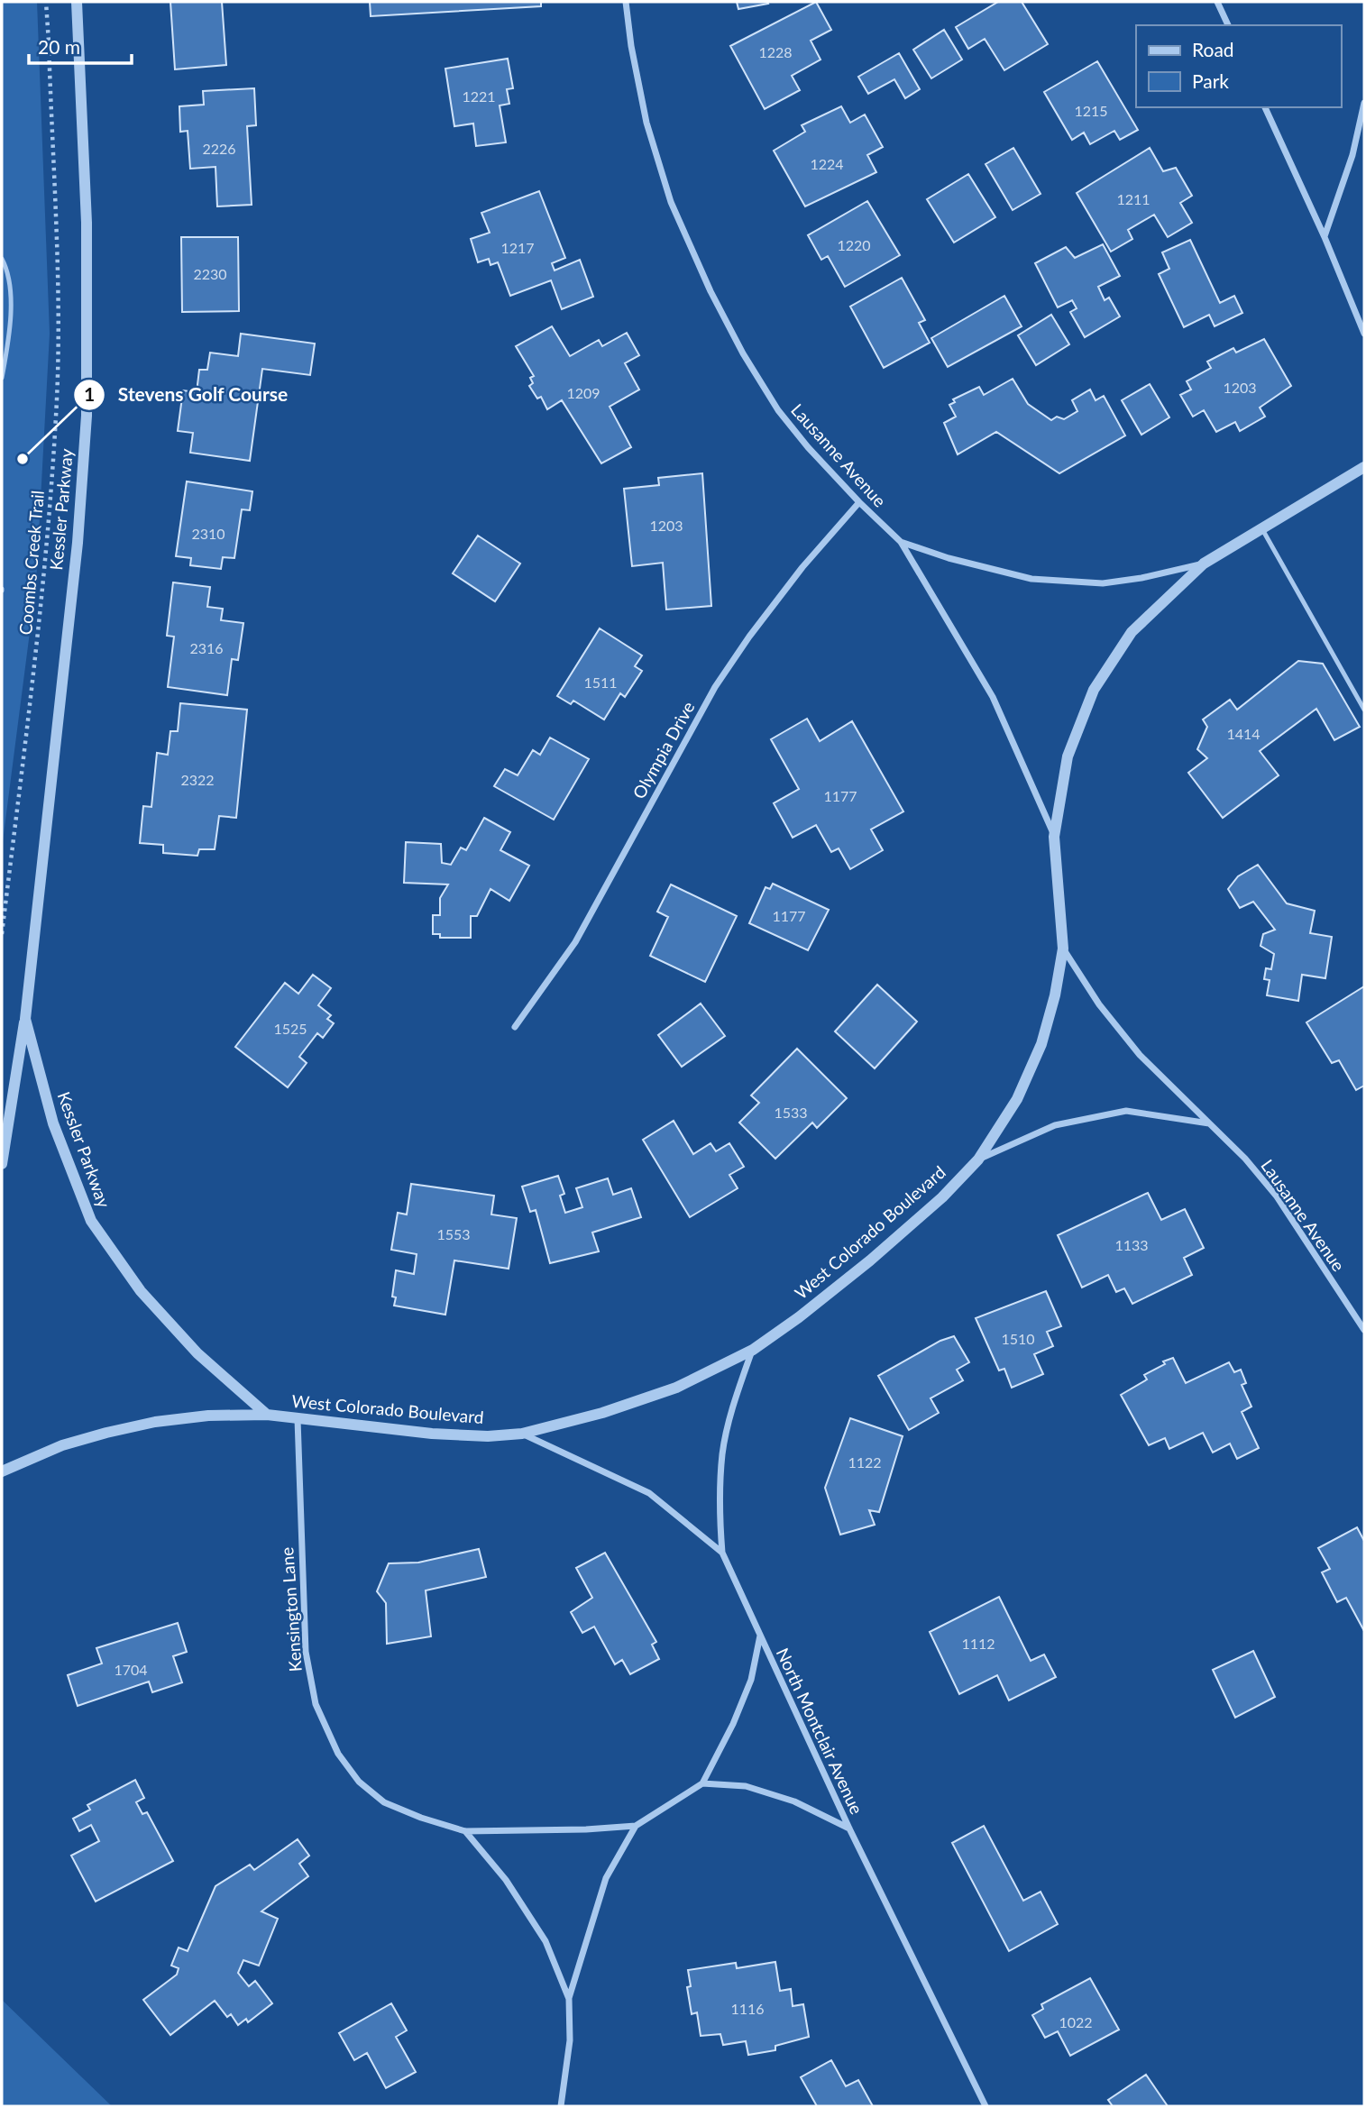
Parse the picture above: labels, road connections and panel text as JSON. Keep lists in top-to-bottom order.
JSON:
{
  "streets": {
    "street": [
      "Lausanne Avenue",
      "Kessler Parkway",
      "Olympia Drive",
      "West Colorado Boulevard",
      "Kensington Lane",
      "North Montclair Avenue"
    ],
    "path": ["Coombs Creek Trail"]
  },
  "crossings": [
    ["Lausanne Avenue", "Olympia Drive"],
    ["Lausanne Avenue", "West Colorado Boulevard"],
    ["Kessler Parkway", "West Colorado Boulevard"],
    ["West Colorado Boulevard", "Kensington Lane"],
    ["West Colorado Boulevard", "North Montclair Avenue"]
  ],
  "places": ["Stevens Golf Course"],
  "house_numbers": [
    "1228",
    "1221",
    "1215",
    "2226",
    "1224",
    "1211",
    "1220",
    "1217",
    "2230",
    "1203",
    "1209",
    "1203",
    "2310",
    "2316",
    "1511",
    "1414",
    "2322",
    "1177",
    "1177",
    "1525",
    "1533",
    "1553",
    "1133",
    "1510",
    "1122",
    "1112",
    "1704",
    "1116",
    "1022"
  ],
  "legend": ["Road", "Park"],
  "scale_bar": "20 m"
}
